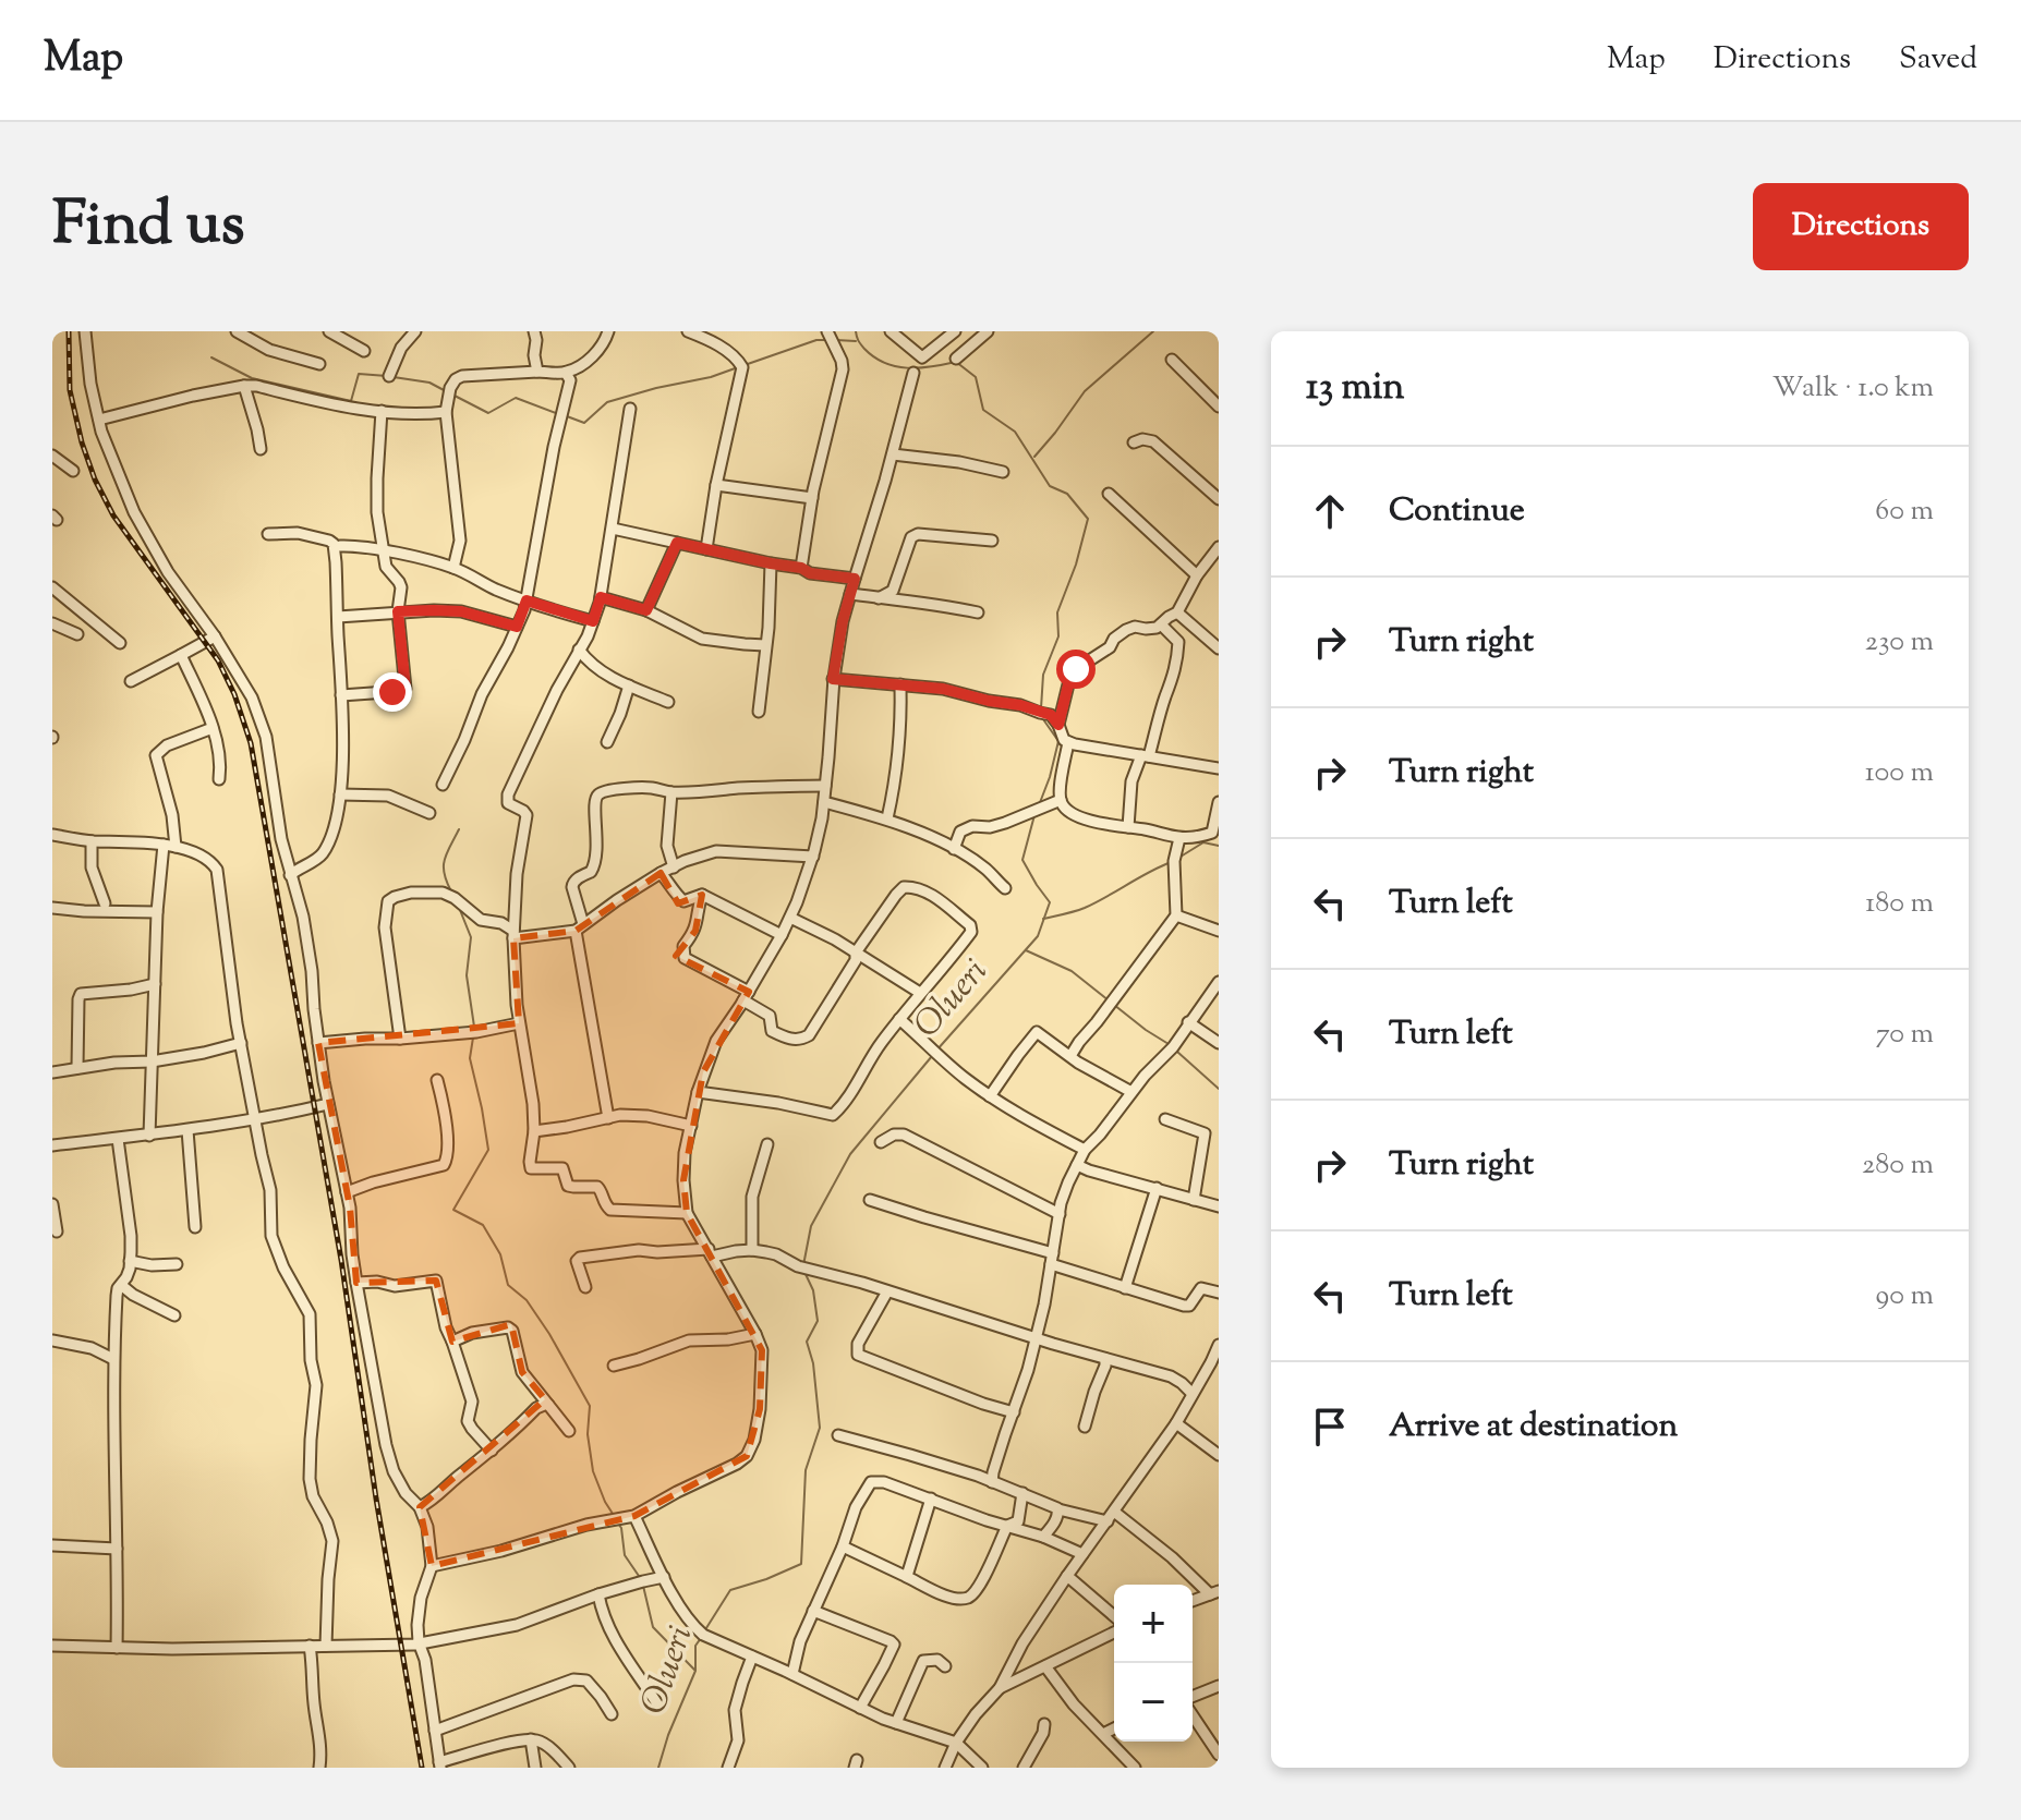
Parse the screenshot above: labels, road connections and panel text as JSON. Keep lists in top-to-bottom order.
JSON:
{
  "water": ["Olueri"],
  "page": {
    "header": "Map",
    "nav": ["Map", "Directions", "Saved"],
    "title": "Find us",
    "buttons": "Directions",
    "heading": ["13 min", "Walk · 1.0 km"],
    "list": [
      ["Continue", "60 m"],
      ["Turn right", "230 m"],
      ["Turn right", "100 m"],
      ["Turn left", "180 m"],
      ["Turn left", "70 m"],
      ["Turn right", "280 m"],
      ["Turn left", "90 m"],
      "Arrive at destination"
    ],
    "map_buttons": ["+", "−"]
  }
}
